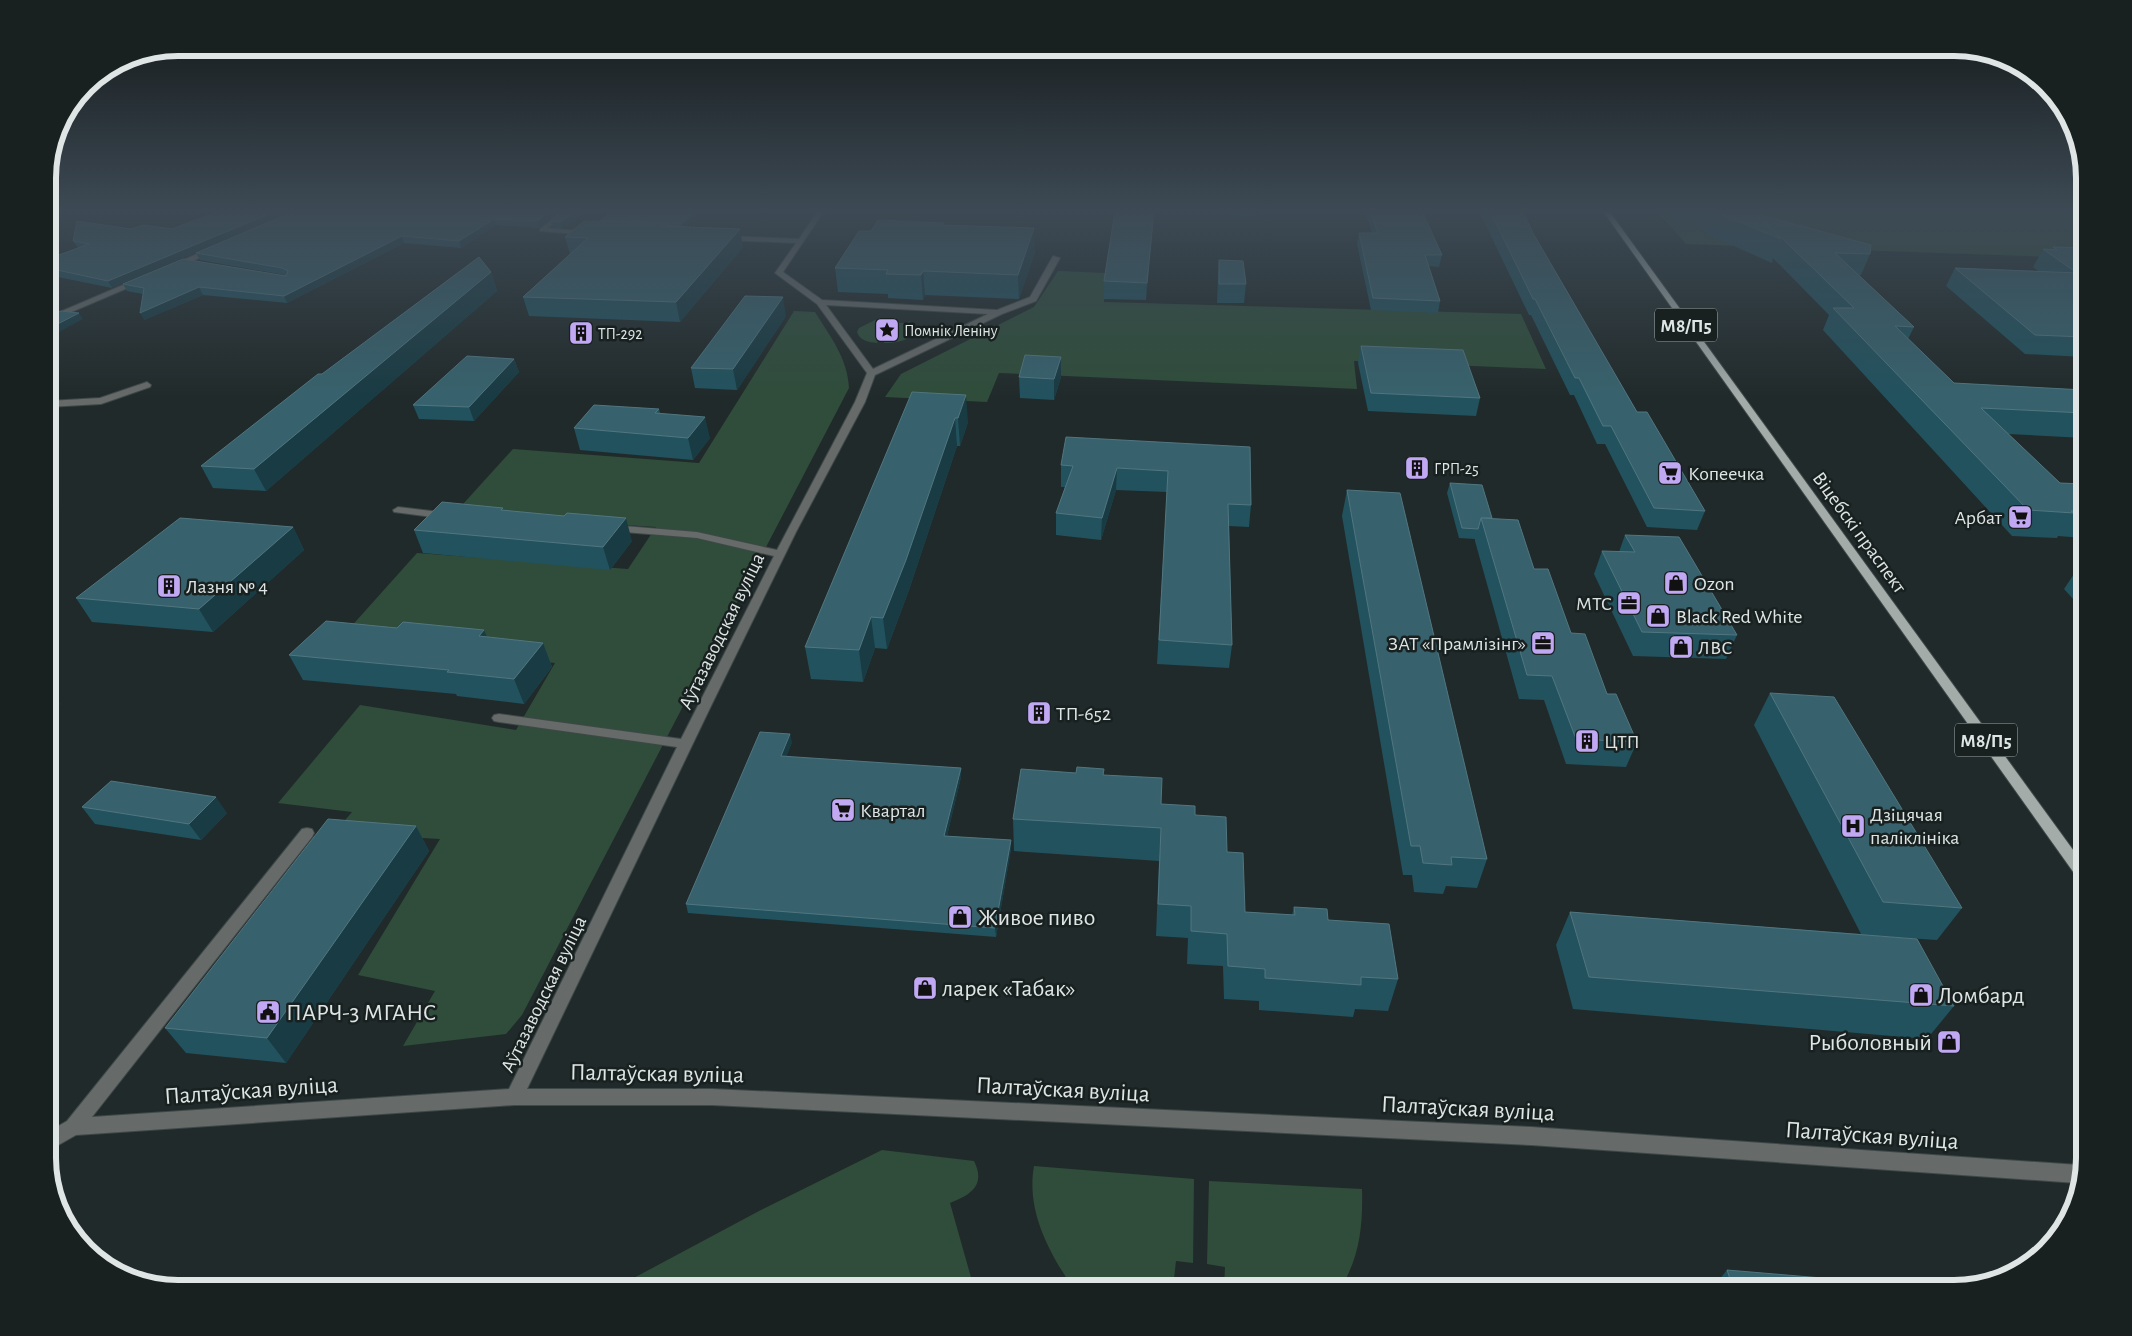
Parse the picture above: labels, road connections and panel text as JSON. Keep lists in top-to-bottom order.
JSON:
{
  "streets": {
    "main road": ["М8/П5", "Віцебскі праспект"],
    "street": ["Аўтазаводская вуліца", "Палтаўская вуліца"]
  },
  "crossings": [
    ["Аўтазаводская вуліца", "Палтаўская вуліца"]
  ],
  "places": {
    "place": ["Помнік Леніну"],
    "building": [
      "ТП-292",
      "ГРП-25",
      "Лазня № 4",
      "ТП-652",
      "ЦТП"
    ],
    "supermarket": ["Копеечка", "Арбат", "Квартал"],
    "shop": [
      "Ozon",
      "Black Red White",
      "ЛВС",
      "Живое пиво",
      "ларек «Табак»",
      "Ломбард",
      "Рыболовный"
    ],
    "office": ["МТС", "ЗАТ «Прамлізінг»"],
    "hospital": ["Дзіцячая паліклініка"],
    "public building": ["ПАРЧ-3 МГАНС"]
  }
}
